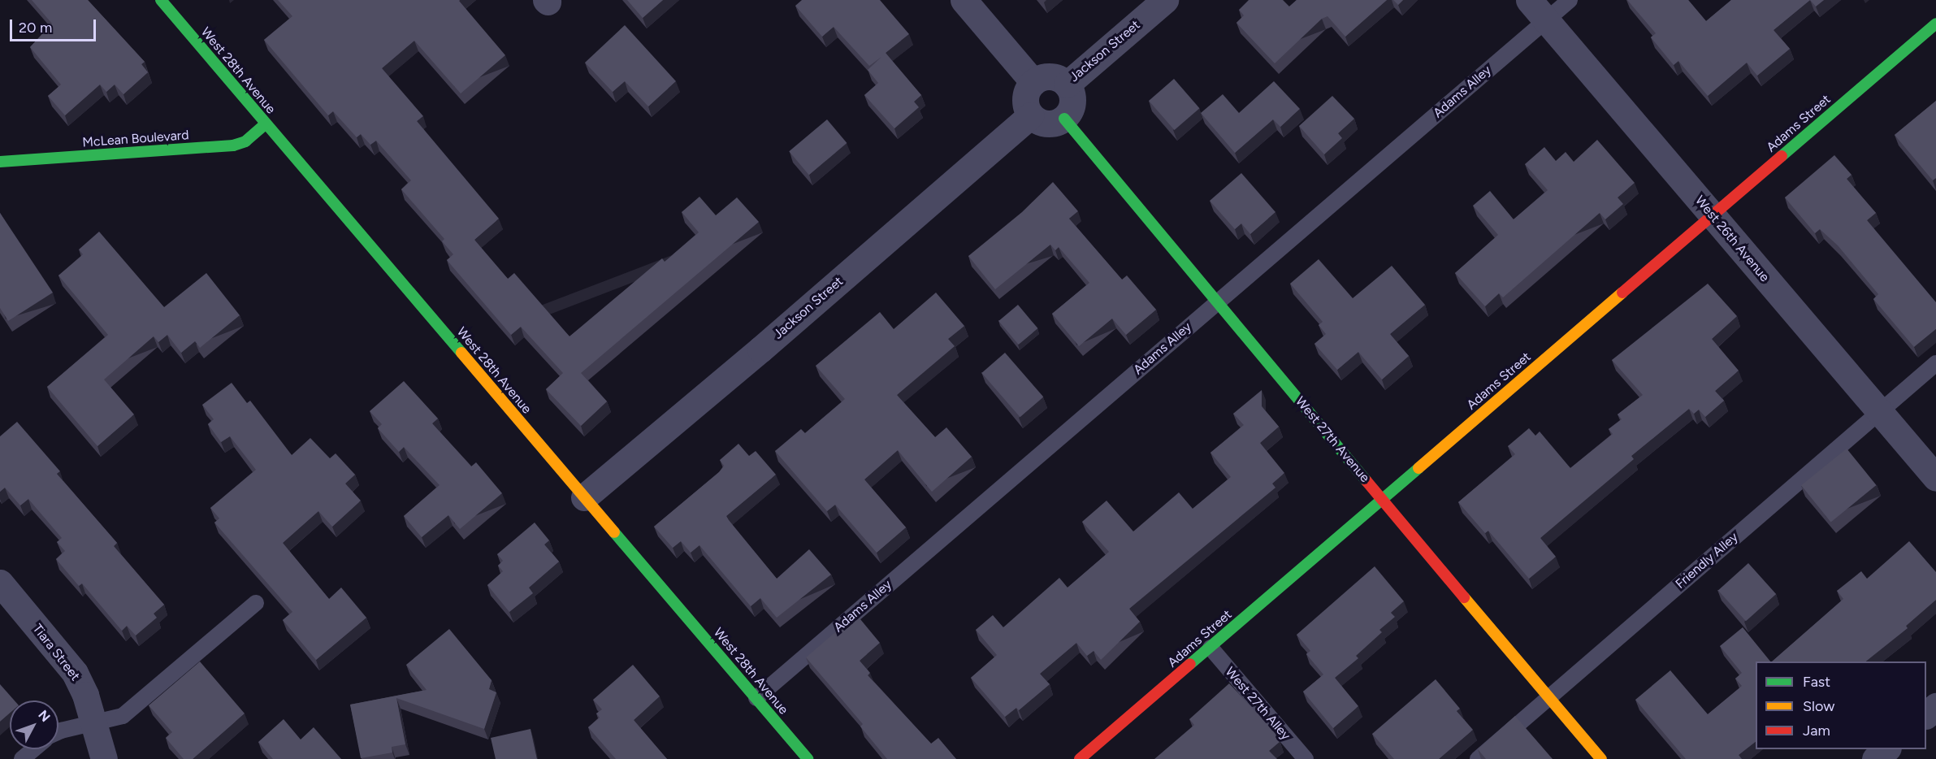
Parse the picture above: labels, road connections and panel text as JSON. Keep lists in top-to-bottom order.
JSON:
{
  "streets": {
    "street": [
      "Jackson Street",
      "West 28th Avenue",
      "Adams Street",
      "McLean Boulevard",
      "West 26th Avenue",
      "West 27th Avenue",
      "Tiara Street"
    ],
    "lane": ["Adams Alley", "Friendly Alley", "West 27th Alley"]
  },
  "crossings": [
    ["Jackson Street", "West 28th Avenue"],
    ["Jackson Street", "West 27th Avenue"],
    ["West 28th Avenue", "Adams Alley"],
    ["West 28th Avenue", "McLean Boulevard"],
    ["Adams Alley", "West 26th Avenue"],
    ["Adams Alley", "West 27th Avenue"],
    ["Adams Street", "West 26th Avenue"],
    ["Adams Street", "West 27th Avenue"],
    ["Adams Street", "West 27th Alley"],
    ["West 26th Avenue", "Friendly Alley"],
    ["West 27th Avenue", "Friendly Alley"]
  ],
  "legend": ["Fast", "Slow", "Jam"],
  "scale_bar": "20 m",
  "north": "top right"
}
